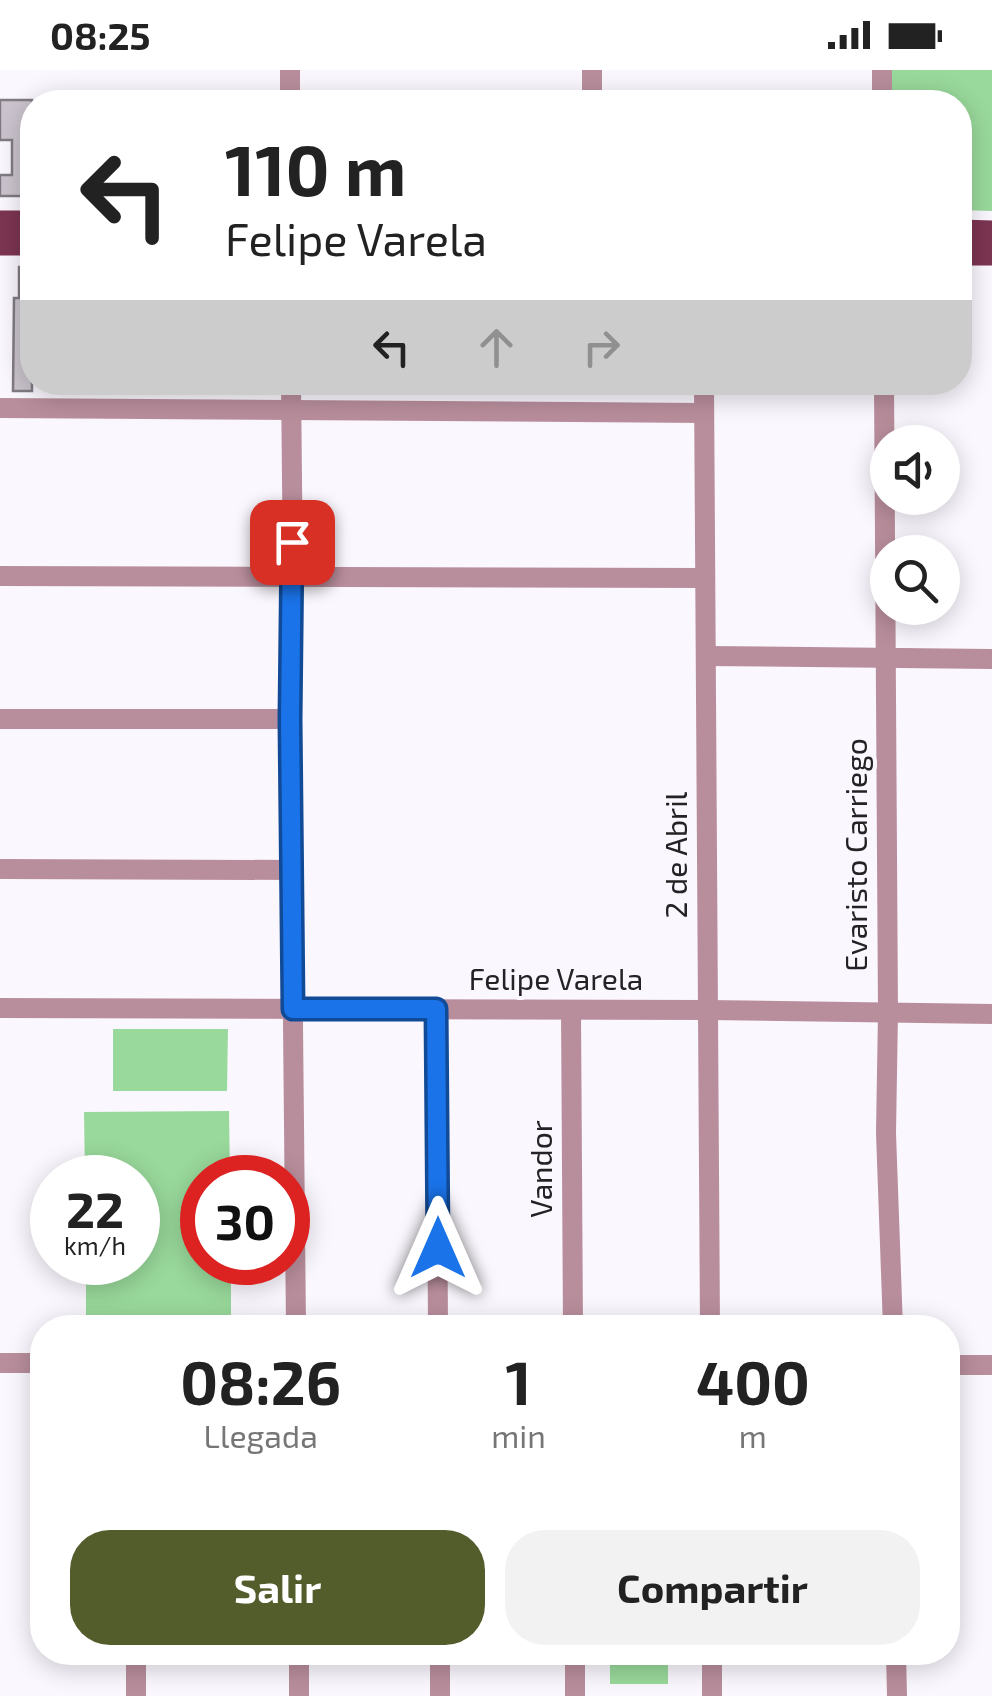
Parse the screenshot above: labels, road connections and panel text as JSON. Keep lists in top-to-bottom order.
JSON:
{
  "streets": {
    "street": [
      "2 de Abril",
      "Evaristo Carriego",
      "Felipe Varela",
      "Vandor"
    ]
  },
  "crossings": [
    ["2 de Abril", "Felipe Varela"],
    ["Evaristo Carriego", "Felipe Varela"],
    ["Felipe Varela", "Vandor"]
  ],
  "page": {
    "status": "08:25",
    "turn": ["110 m", "Felipe Varela"],
    "speed": "22 km/h",
    "limit": "30",
    "eta": [
      "08:26",
      "Llegada",
      "1",
      "min",
      "400",
      "m"
    ],
    "buttons": ["Salir", "Compartir"]
  }
}
